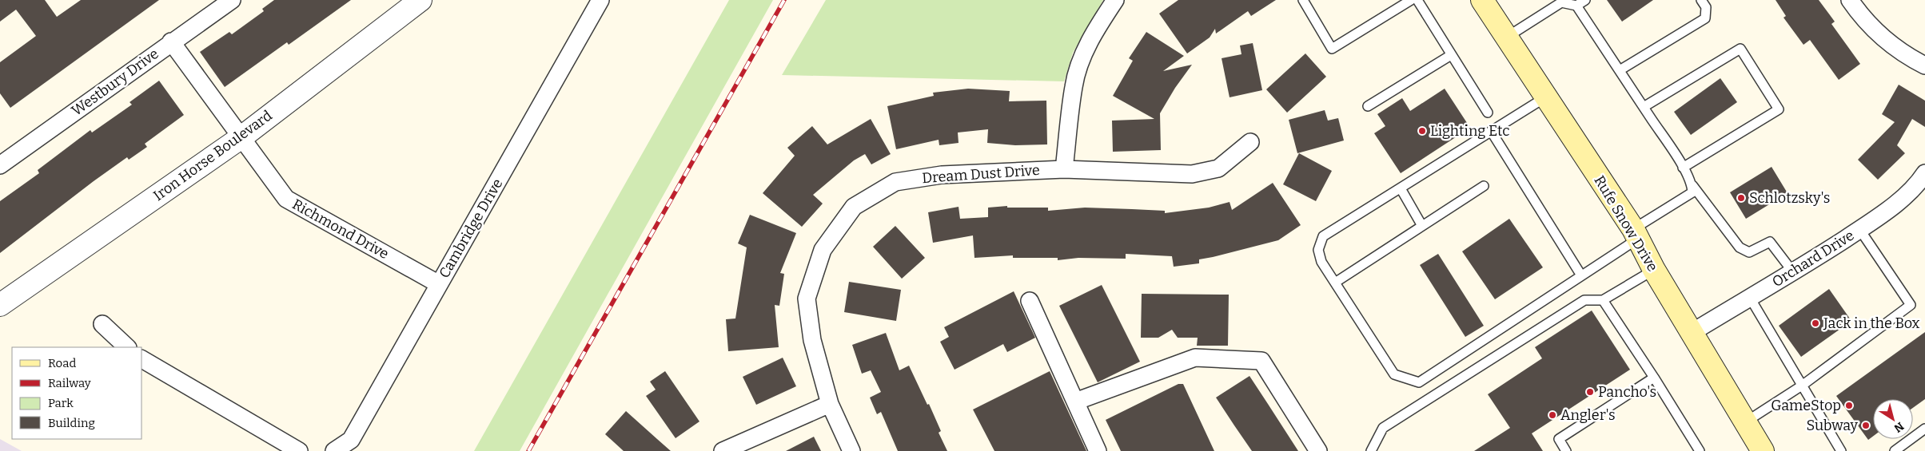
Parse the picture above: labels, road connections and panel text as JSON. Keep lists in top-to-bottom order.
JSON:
{
  "streets": {
    "main road": ["Rufe Snow Drive"],
    "street": [
      "Westbury Drive",
      "Iron Horse Boulevard",
      "Dream Dust Drive",
      "Cambridge Drive",
      "Richmond Drive",
      "Orchard Drive"
    ]
  },
  "crossings": [
    ["Westbury Drive", "Richmond Drive"],
    ["Iron Horse Boulevard", "Richmond Drive"],
    ["Rufe Snow Drive", "Orchard Drive"],
    ["Cambridge Drive", "Richmond Drive"]
  ],
  "places": [
    "Lighting Etc",
    "Schlotzsky's",
    "Jack in the Box",
    "Pancho's",
    "GameStop",
    "Angler's",
    "Subway"
  ],
  "legend": [
    "Road",
    "Railway",
    "Park",
    "Building"
  ],
  "north": "bottom right"
}
